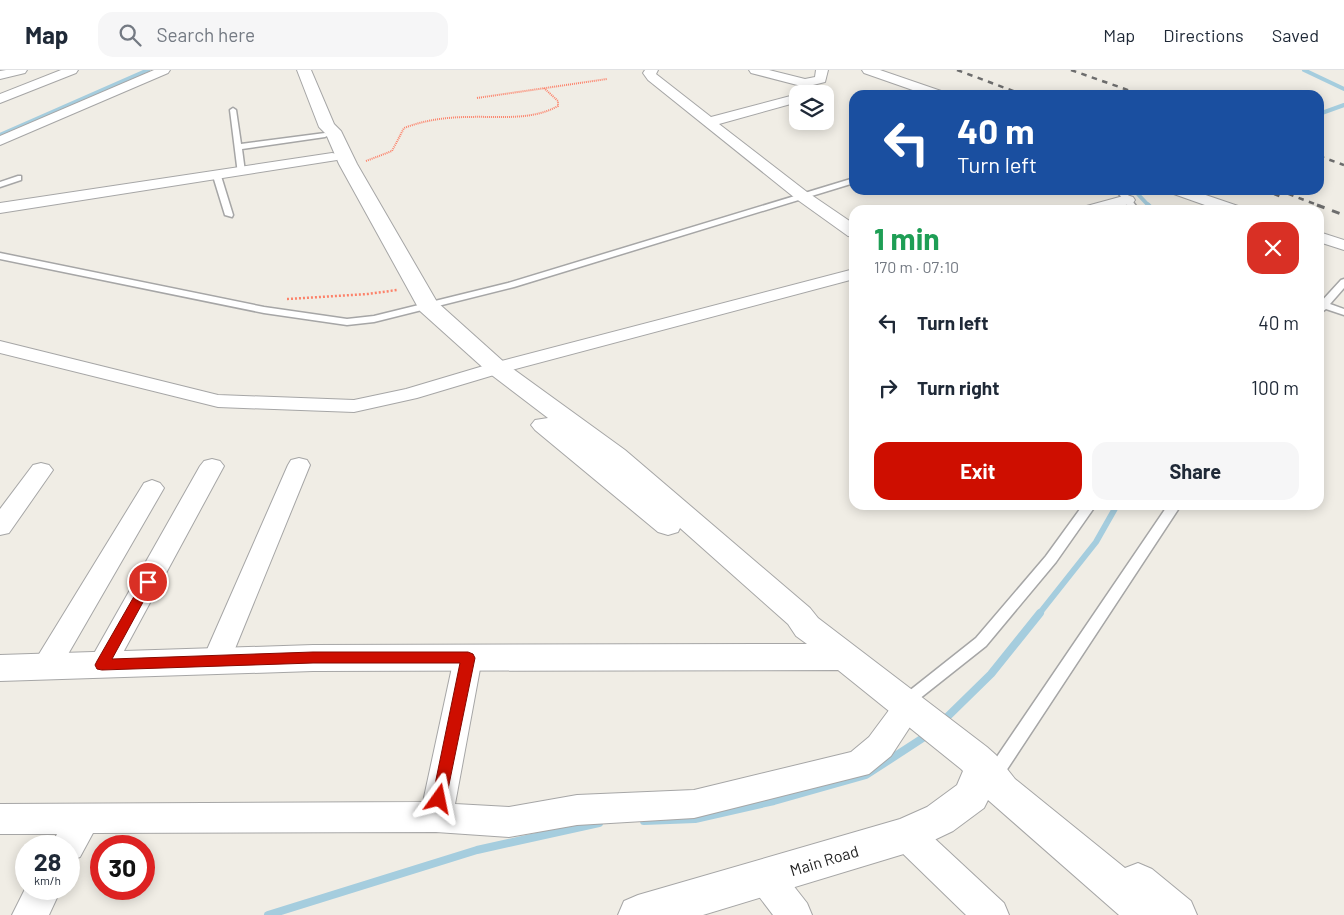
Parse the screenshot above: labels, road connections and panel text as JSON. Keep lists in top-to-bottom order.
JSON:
{
  "streets": {
    "street": ["Main Road"]
  },
  "page": {
    "header": "Map",
    "search": "Search here",
    "nav": ["Map", "Directions", "Saved"],
    "turn": ["40 m", "Turn left"],
    "heading": ["1 min", "170 m · 07:10"],
    "list": [
      {
        "name": "Turn left",
        "value": "40 m"
      },
      {
        "name": "Turn right",
        "value": "100 m"
      }
    ],
    "buttons": ["Exit", "Share"],
    "speed": "28 km/h",
    "limit": "30"
  }
}
